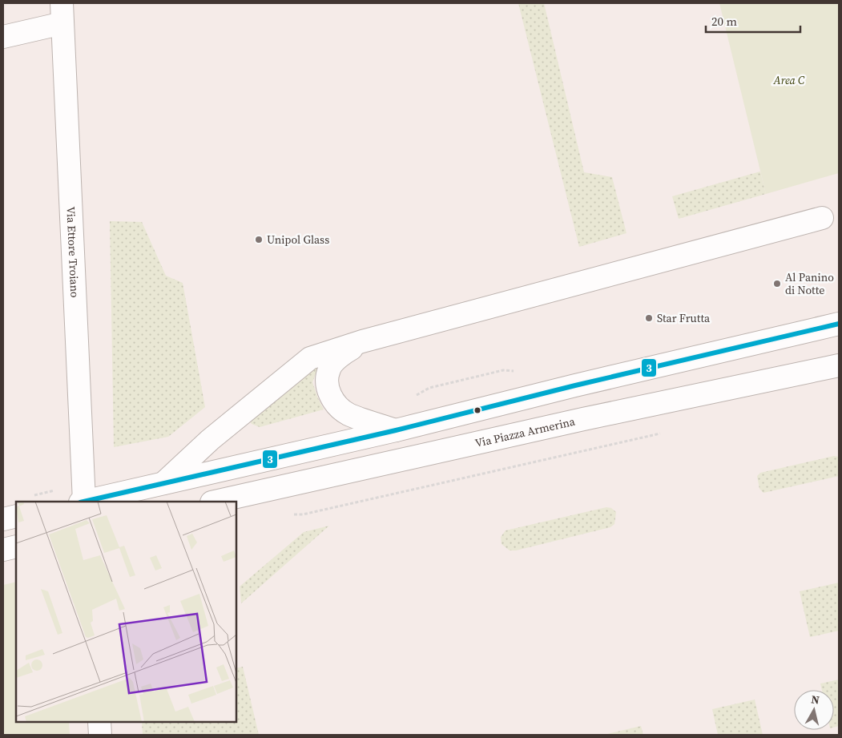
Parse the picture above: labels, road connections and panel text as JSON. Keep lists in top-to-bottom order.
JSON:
{
  "streets": {
    "street": ["Via Ettore Troiano", "Via Piazza Armerina"]
  },
  "parks": ["Area C"],
  "places": ["Unipol Glass", "Al Panino di Notte", "Star Frutta"],
  "lines": ["transit line 3"],
  "scale_bar": "20 m",
  "north": "top"
}
